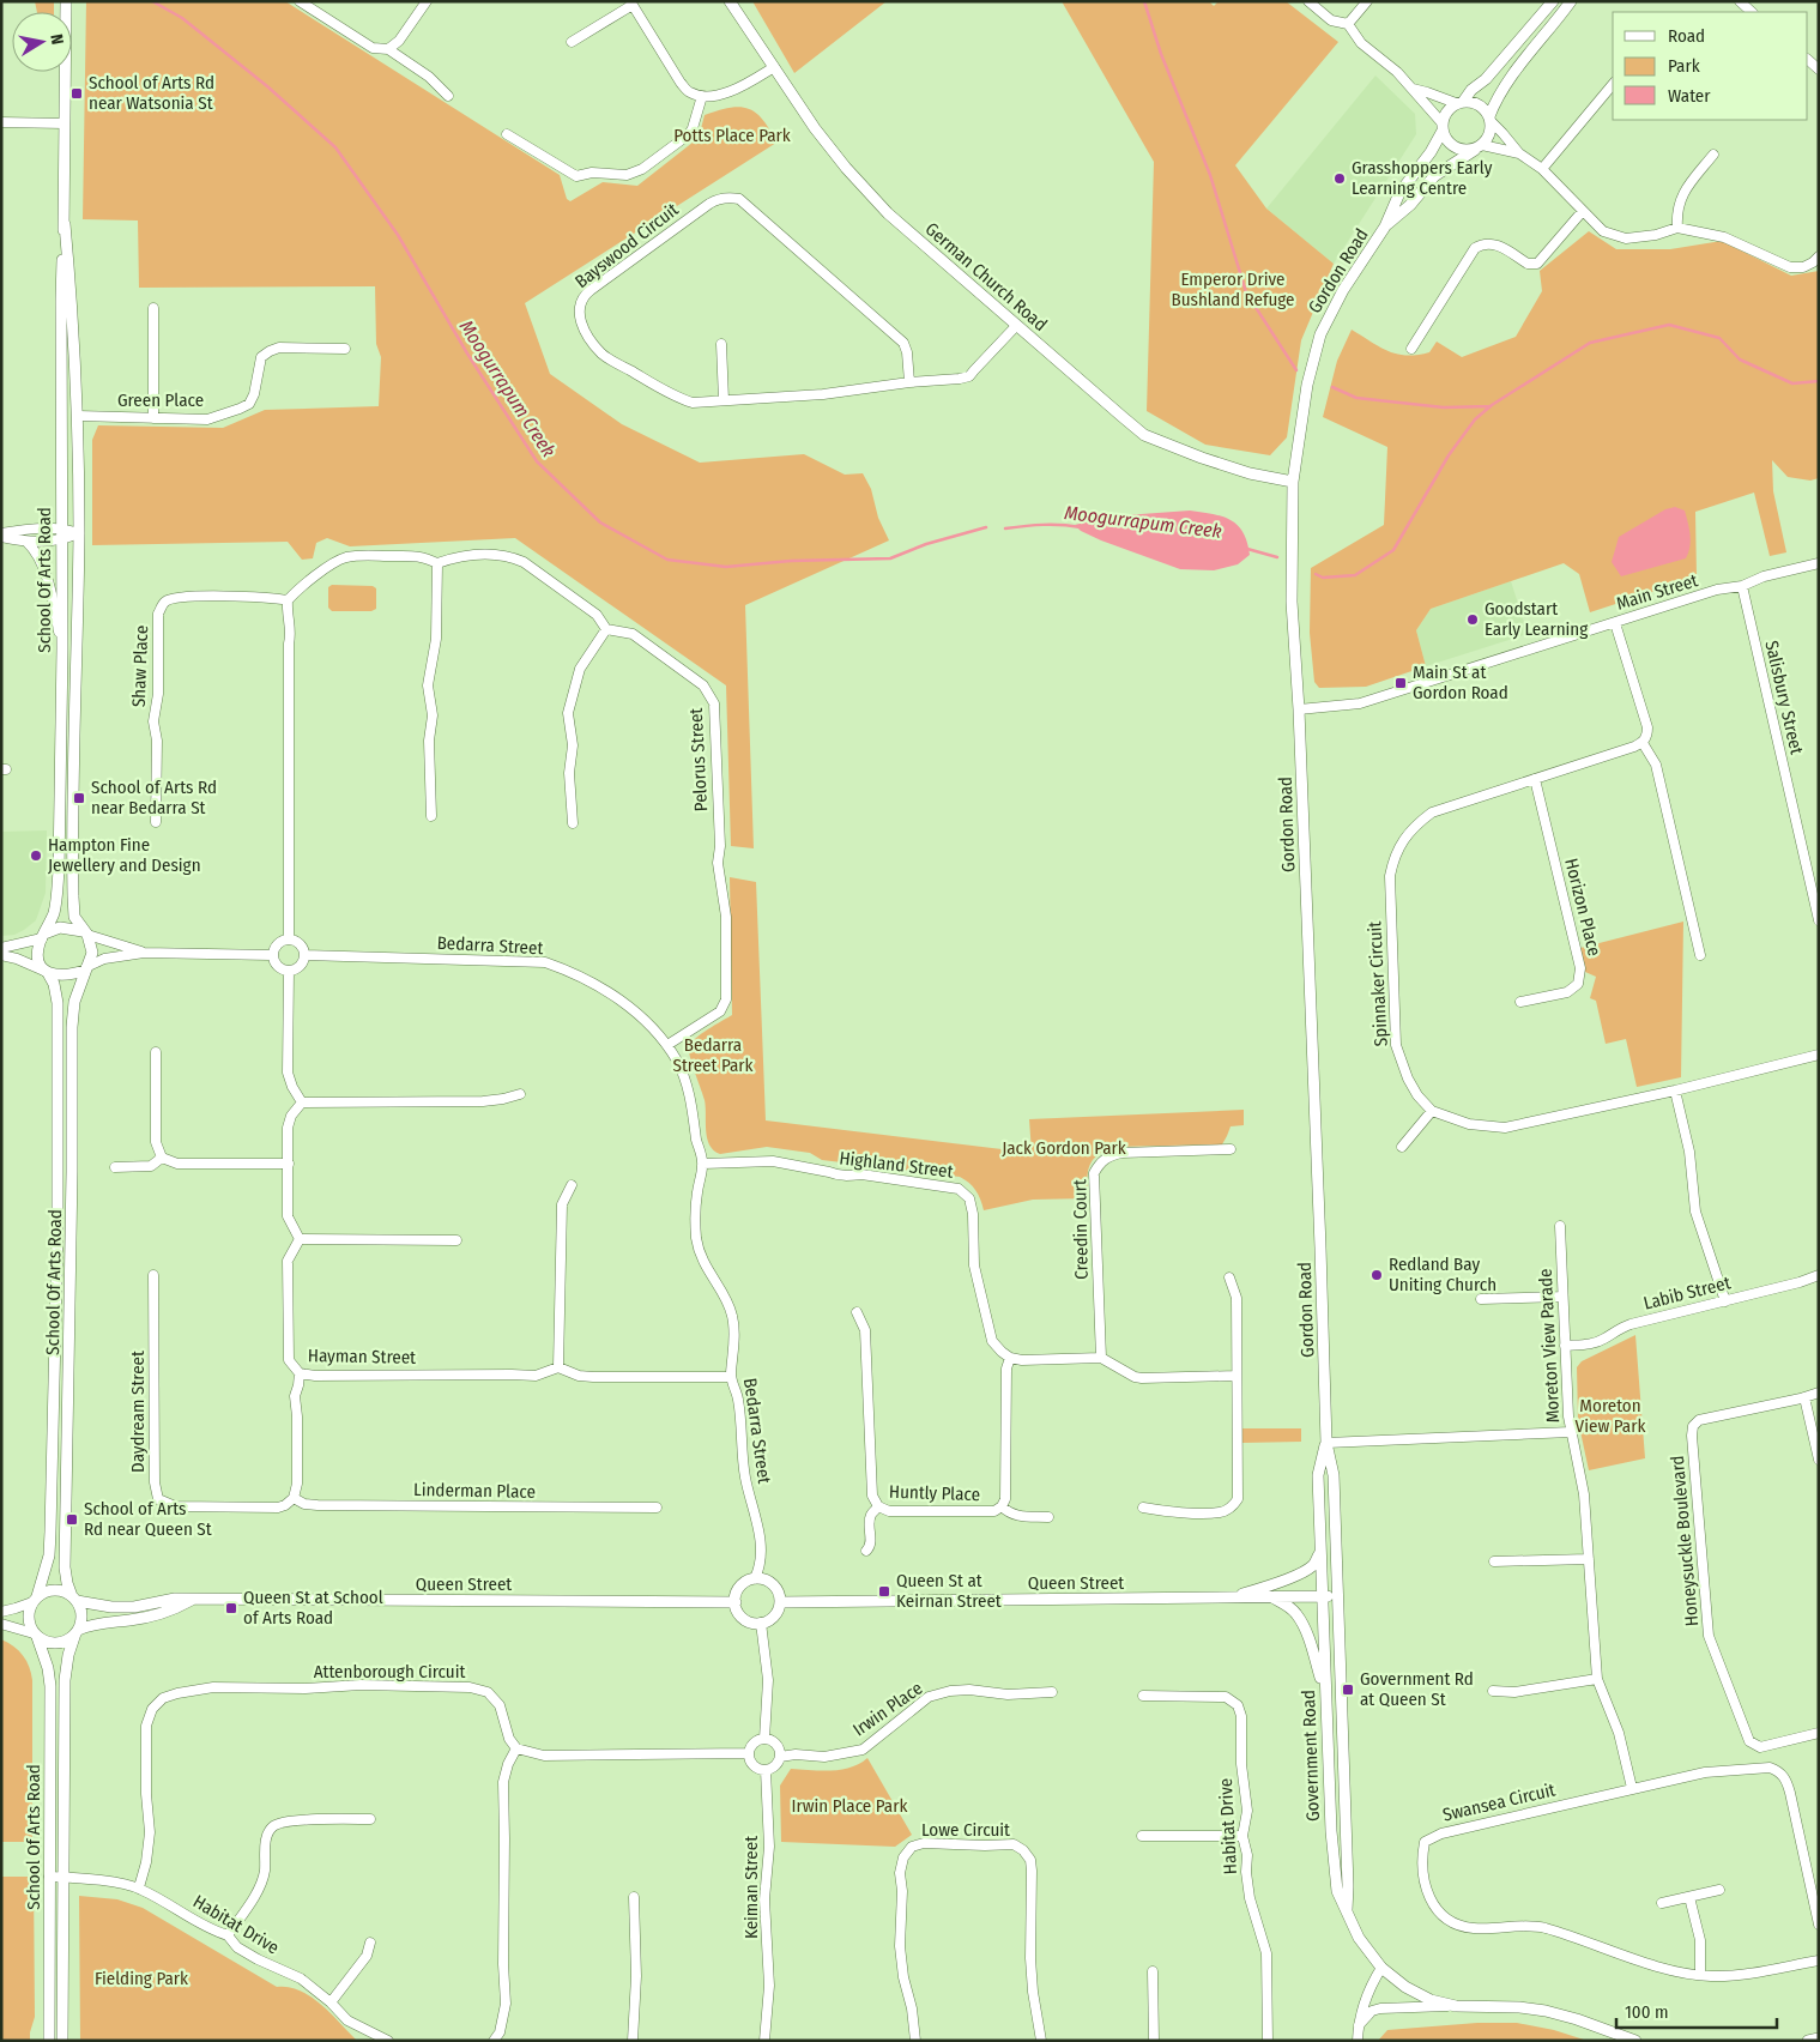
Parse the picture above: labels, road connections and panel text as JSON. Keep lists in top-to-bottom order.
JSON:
{
  "streets": {
    "street": [
      "Bayswood Circuit",
      "Gordon Road",
      "German Church Road",
      "Green Place",
      "School Of Arts Road",
      "Main Street",
      "Shaw Place",
      "Salisbury Street",
      "Pelorus Street",
      "Horizon Place",
      "Bedarra Street",
      "Spinnaker Circuit",
      "Highland Street",
      "Creedin Court",
      "Labib Street",
      "Moreton View Parade",
      "Hayman Street",
      "Daydream Street",
      "Linderman Place",
      "Huntly Place",
      "Honeysuckle Boulevard",
      "Queen Street",
      "Attenborough Circuit",
      "Irwin Place",
      "Government Road",
      "Swansea Circuit",
      "Habitat Drive",
      "Lowe Circuit",
      "Keiman Street"
    ]
  },
  "crossings": [
    ["Bayswood Circuit", "German Church Road"],
    ["Gordon Road", "German Church Road"],
    ["Gordon Road", "Main Street"],
    ["Gordon Road", "Queen Street"],
    ["Gordon Road", "Government Road"],
    ["Green Place", "School Of Arts Road"],
    ["School Of Arts Road", "Queen Street"],
    ["School Of Arts Road", "Habitat Drive"],
    ["Main Street", "Salisbury Street"],
    ["Pelorus Street", "Bedarra Street"],
    ["Horizon Place", "Spinnaker Circuit"],
    ["Bedarra Street", "Highland Street"],
    ["Bedarra Street", "Queen Street"],
    ["Highland Street", "Huntly Place"],
    ["Labib Street", "Moreton View Parade"],
    ["Moreton View Parade", "Swansea Circuit"],
    ["Daydream Street", "Linderman Place"],
    ["Queen Street", "Government Road"],
    ["Attenborough Circuit", "Habitat Drive"],
    ["Irwin Place", "Keiman Street"]
  ],
  "water": ["Moogurrapum Creek"],
  "parks": [
    "Potts Place Park",
    "Emperor Drive Bushland Refuge",
    "Bedarra Street Park",
    "Jack Gordon Park",
    "Moreton View Park",
    "Irwin Place Park",
    "Fielding Park"
  ],
  "places": {
    "transit": [
      "School of Arts Rd near Watsonia St",
      "Main St at Gordon Road",
      "School of Arts Rd near Bedarra St",
      "School of Arts Rd near Queen St",
      "Queen St at Keirnan Street",
      "Queen St at School of Arts Road",
      "Government Rd at Queen St"
    ],
    "other": [
      "Grasshoppers Early Learning Centre",
      "Goodstart Early Learning",
      "Hampton Fine Jewellery and Design",
      "Redland Bay Uniting Church"
    ]
  },
  "legend": ["Road", "Park", "Water"],
  "scale_bar": "100 m",
  "north": "right"
}
